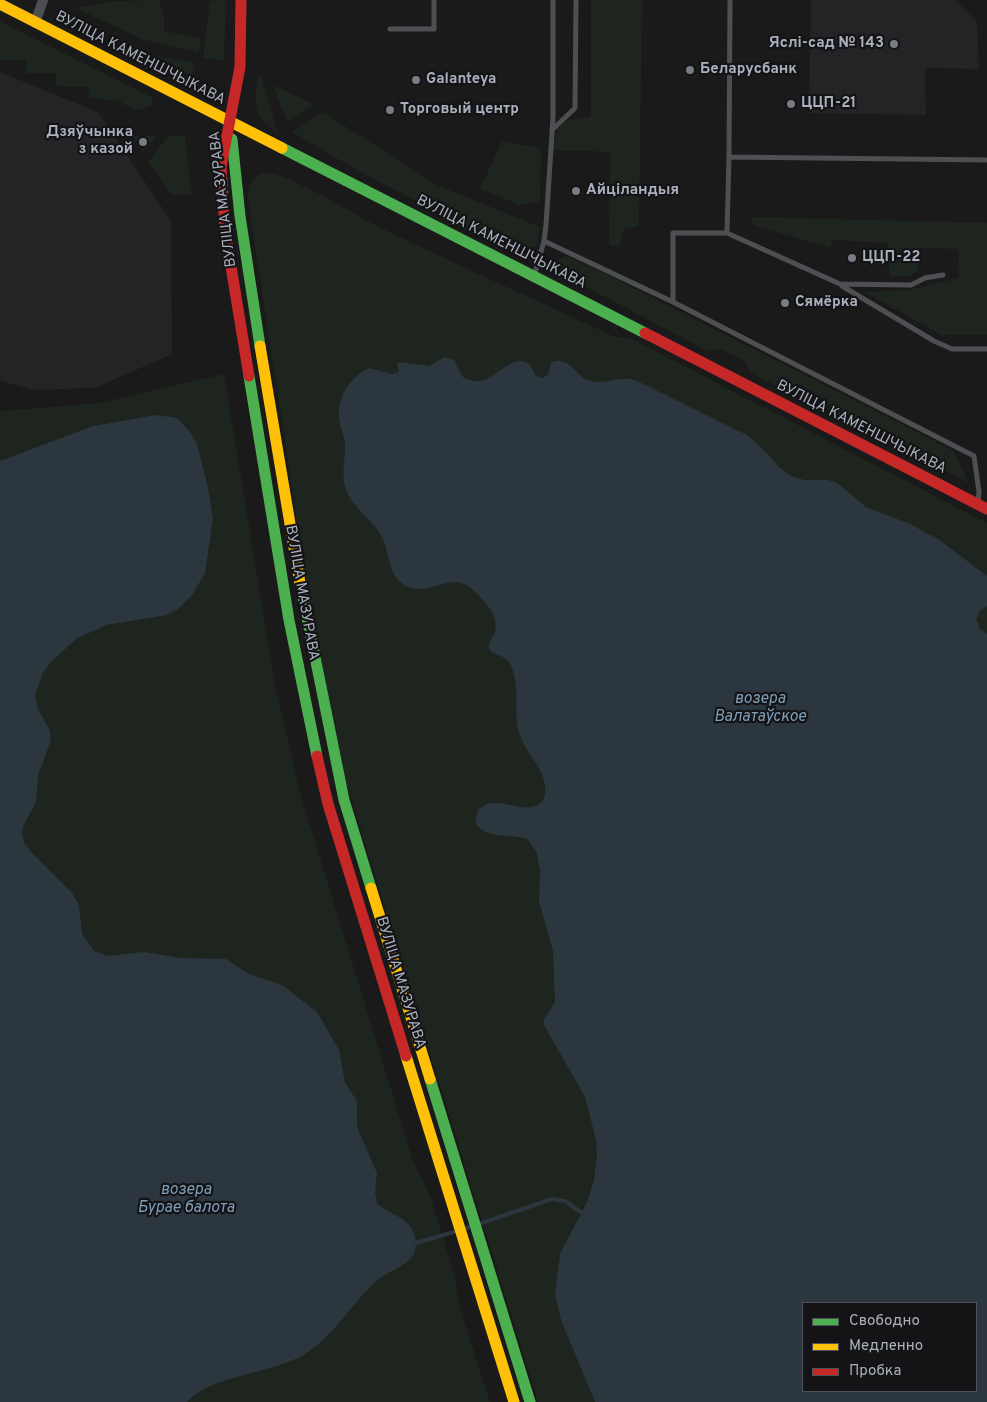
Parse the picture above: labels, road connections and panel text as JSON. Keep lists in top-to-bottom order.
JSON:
{
  "streets": {
    "main road": ["ВУЛІЦА КАМЕНШЧЫКАВА", "ВУЛІЦА МАЗУРАВА"]
  },
  "crossings": [
    ["ВУЛІЦА КАМЕНШЧЫКАВА", "ВУЛІЦА МАЗУРАВА"]
  ],
  "water": ["возера Валатаўское", "возера Бурае балота"],
  "places": [
    "Яслі-сад № 143",
    "Беларусбанк",
    "Galanteya",
    "ЦЦП-21",
    "Торговый центр",
    "Дзяўчынка з казой",
    "Айціландыя",
    "ЦЦП-22",
    "Сямёрка"
  ],
  "legend": ["Свободно", "Медленно", "Пробка"]
}
